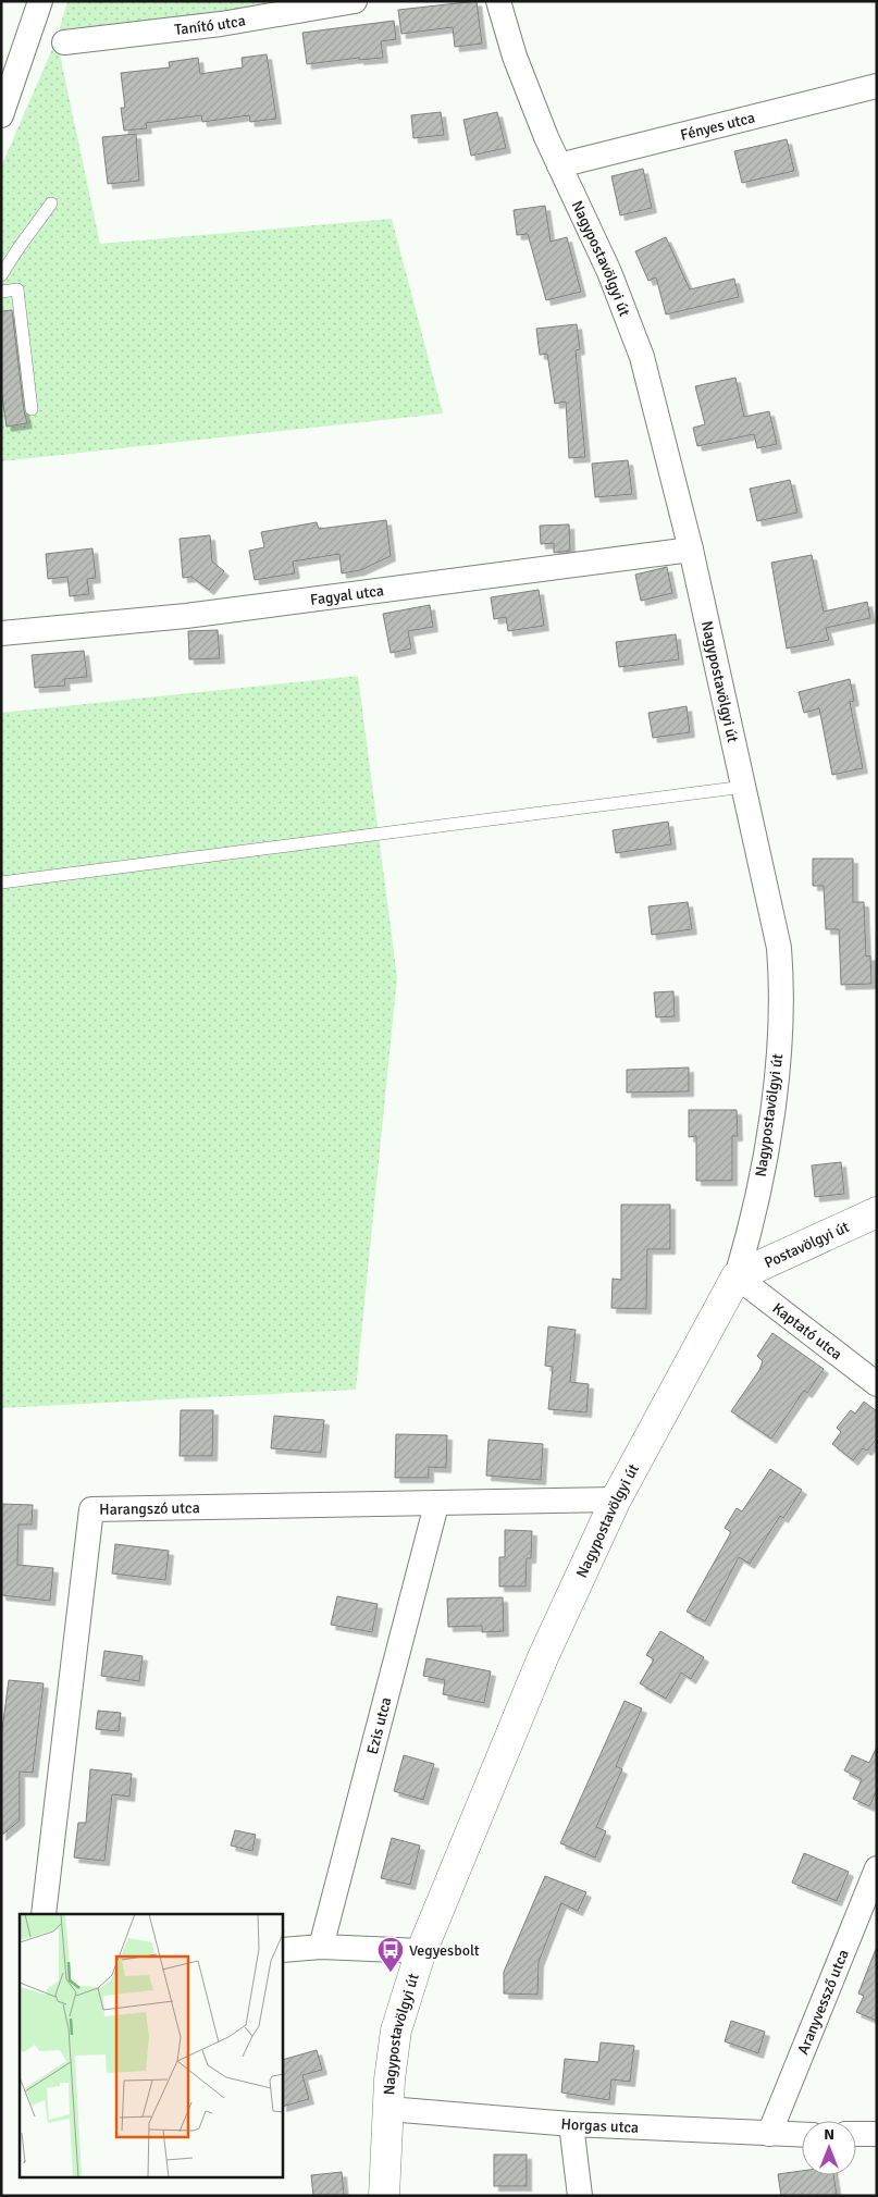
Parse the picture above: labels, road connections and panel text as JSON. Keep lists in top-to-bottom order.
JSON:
{
  "streets": {
    "street": [
      "Tanító utca",
      "Fényes utca",
      "Nagypostavölgyi út",
      "Fagyal utca",
      "Postavölgyi út",
      "Kaptató utca",
      "Harangszó utca",
      "Ezis utca",
      "Aranyvessző utca",
      "Horgas utca"
    ]
  },
  "crossings": [
    ["Fényes utca", "Nagypostavölgyi út"],
    ["Nagypostavölgyi út", "Fagyal utca"],
    ["Nagypostavölgyi út", "Postavölgyi út"],
    ["Nagypostavölgyi út", "Kaptató utca"],
    ["Nagypostavölgyi út", "Harangszó utca"],
    ["Nagypostavölgyi út", "Horgas utca"],
    ["Postavölgyi út", "Kaptató utca"],
    ["Harangszó utca", "Ezis utca"],
    ["Aranyvessző utca", "Horgas utca"]
  ],
  "places": {
    "bus stop": ["Vegyesbolt"]
  },
  "north": "top"
}
